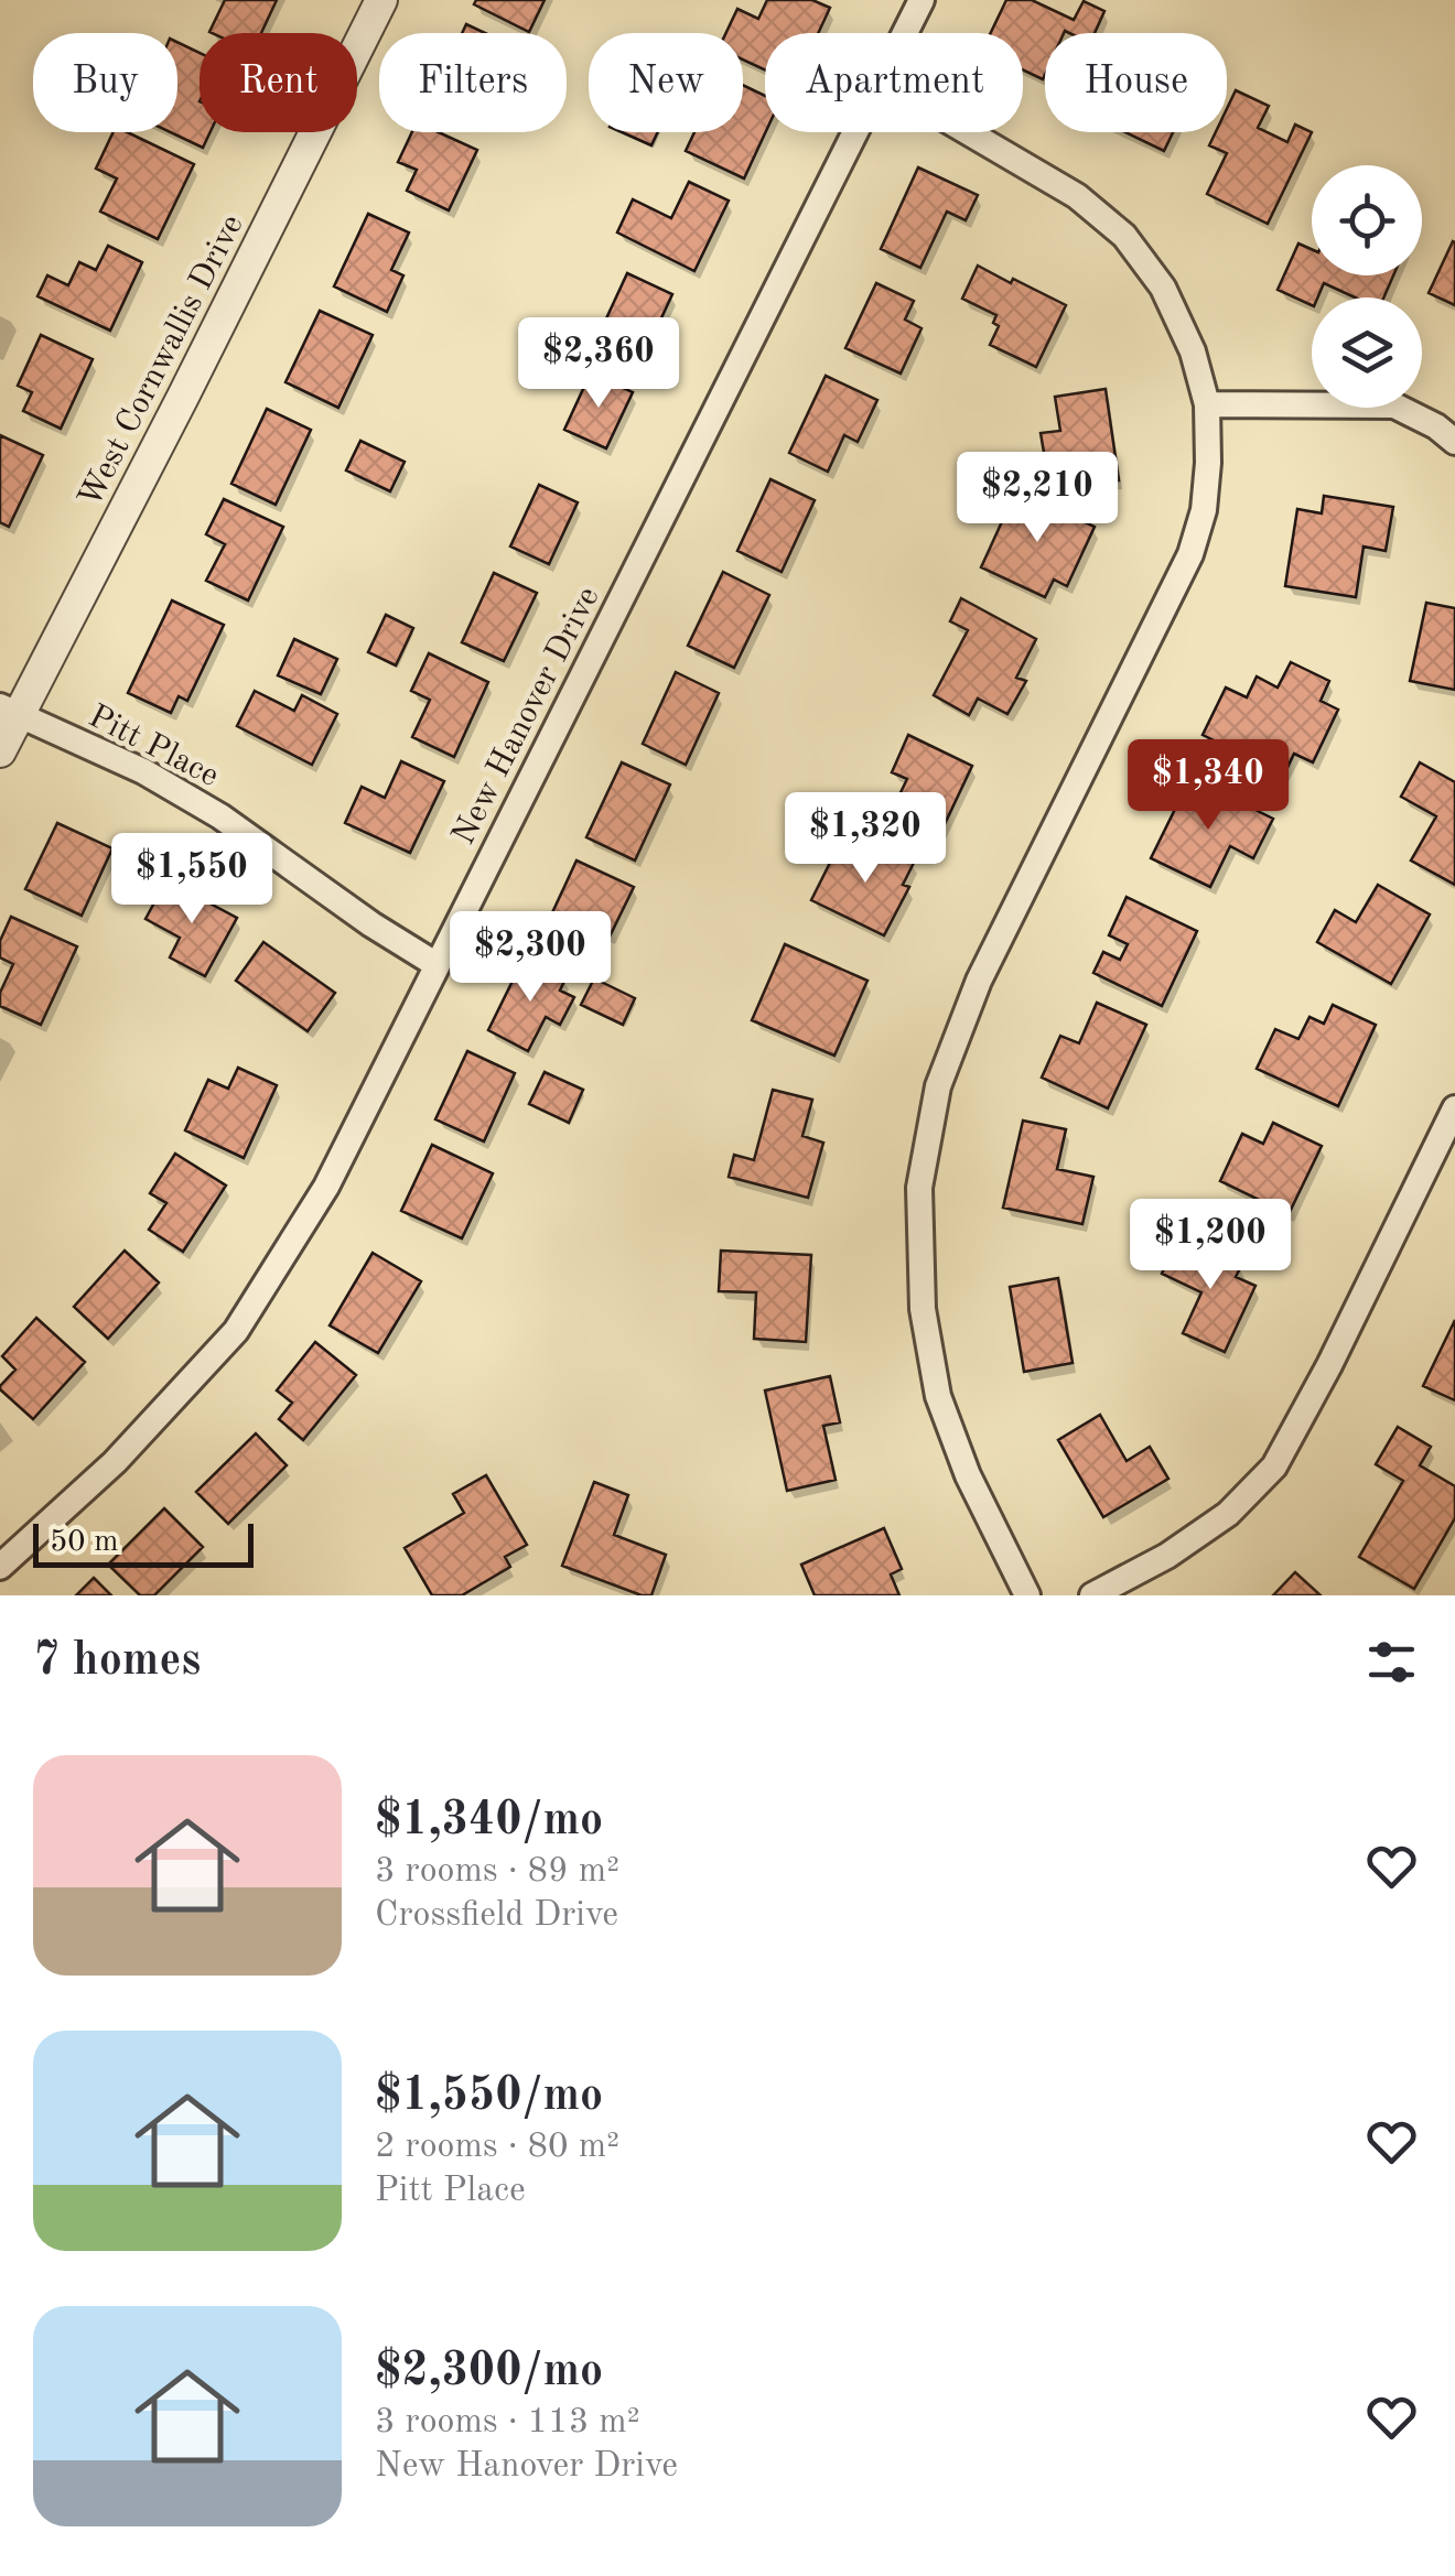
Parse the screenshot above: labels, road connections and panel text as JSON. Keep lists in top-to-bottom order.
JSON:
{
  "streets": {
    "street": ["West Cornwallis Drive", "New Hanover Drive", "Pitt Place"]
  },
  "crossings": [
    ["West Cornwallis Drive", "Pitt Place"],
    ["New Hanover Drive", "Pitt Place"]
  ],
  "scale_bar": "50 m",
  "page": {
    "chip": [
      "Buy",
      "Rent",
      "Filters",
      "New",
      "Apartment",
      "House"
    ],
    "price": [
      "$2,360",
      "$2,210",
      "$1,340",
      "$1,320",
      "$1,550",
      "$2,300",
      "$1,200"
    ],
    "scale": "50 m",
    "heading": "7 homes",
    "list": [
      {
        "name": "$1,340/mo",
        "note": "3 rooms · 89 m² · Crossfield Drive"
      },
      {
        "name": "$1,550/mo",
        "note": "2 rooms · 80 m² · Pitt Place"
      },
      {
        "name": "$2,300/mo",
        "note": "3 rooms · 113 m² · New Hanover Drive"
      }
    ]
  }
}
